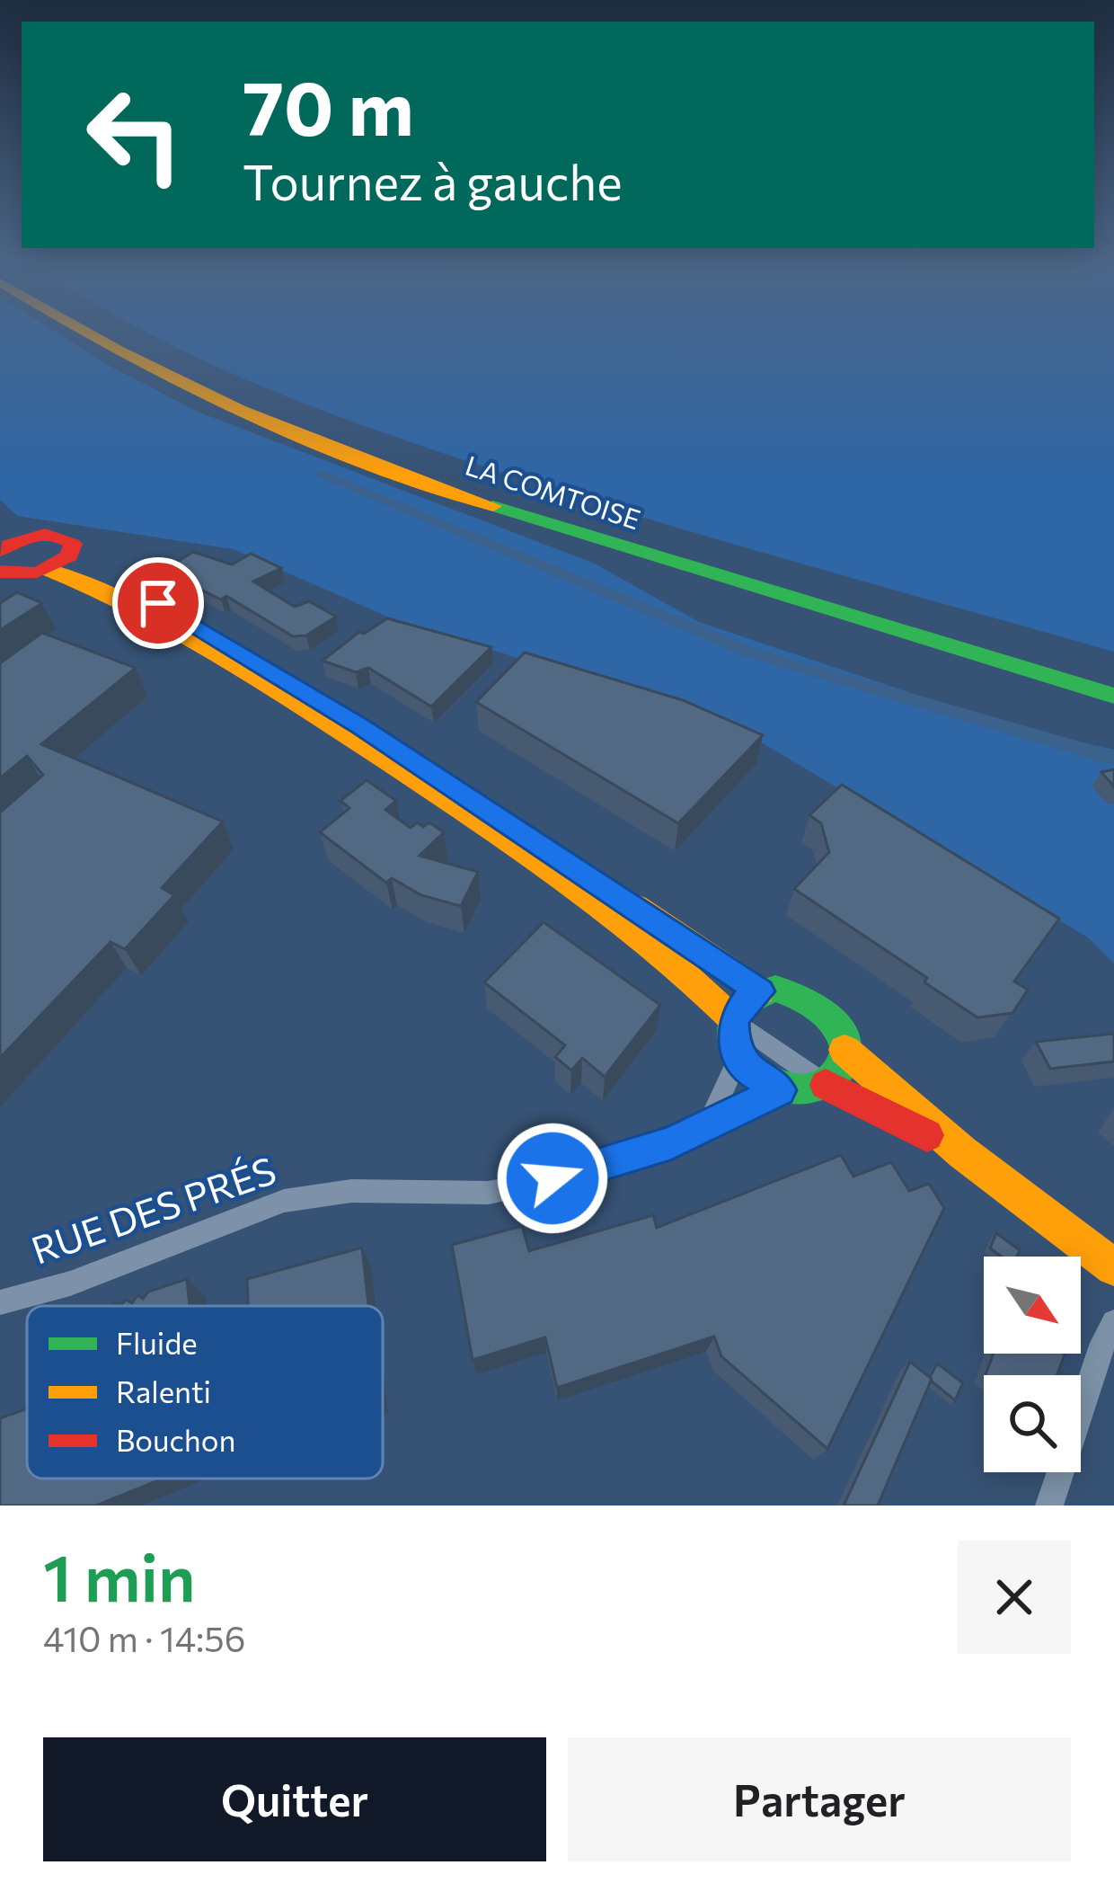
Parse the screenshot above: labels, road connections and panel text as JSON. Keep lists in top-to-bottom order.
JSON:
{
  "streets": {
    "main road": ["LA COMTOISE"],
    "street": ["RUE DES PRÉS"]
  },
  "legend": ["Fluide", "Ralenti", "Bouchon"],
  "north": "bottom right",
  "page": {
    "turn": ["70 m", "Tournez à gauche"],
    "heading": ["1 min", "410 m · 14:56"],
    "buttons": ["Quitter", "Partager"]
  }
}
